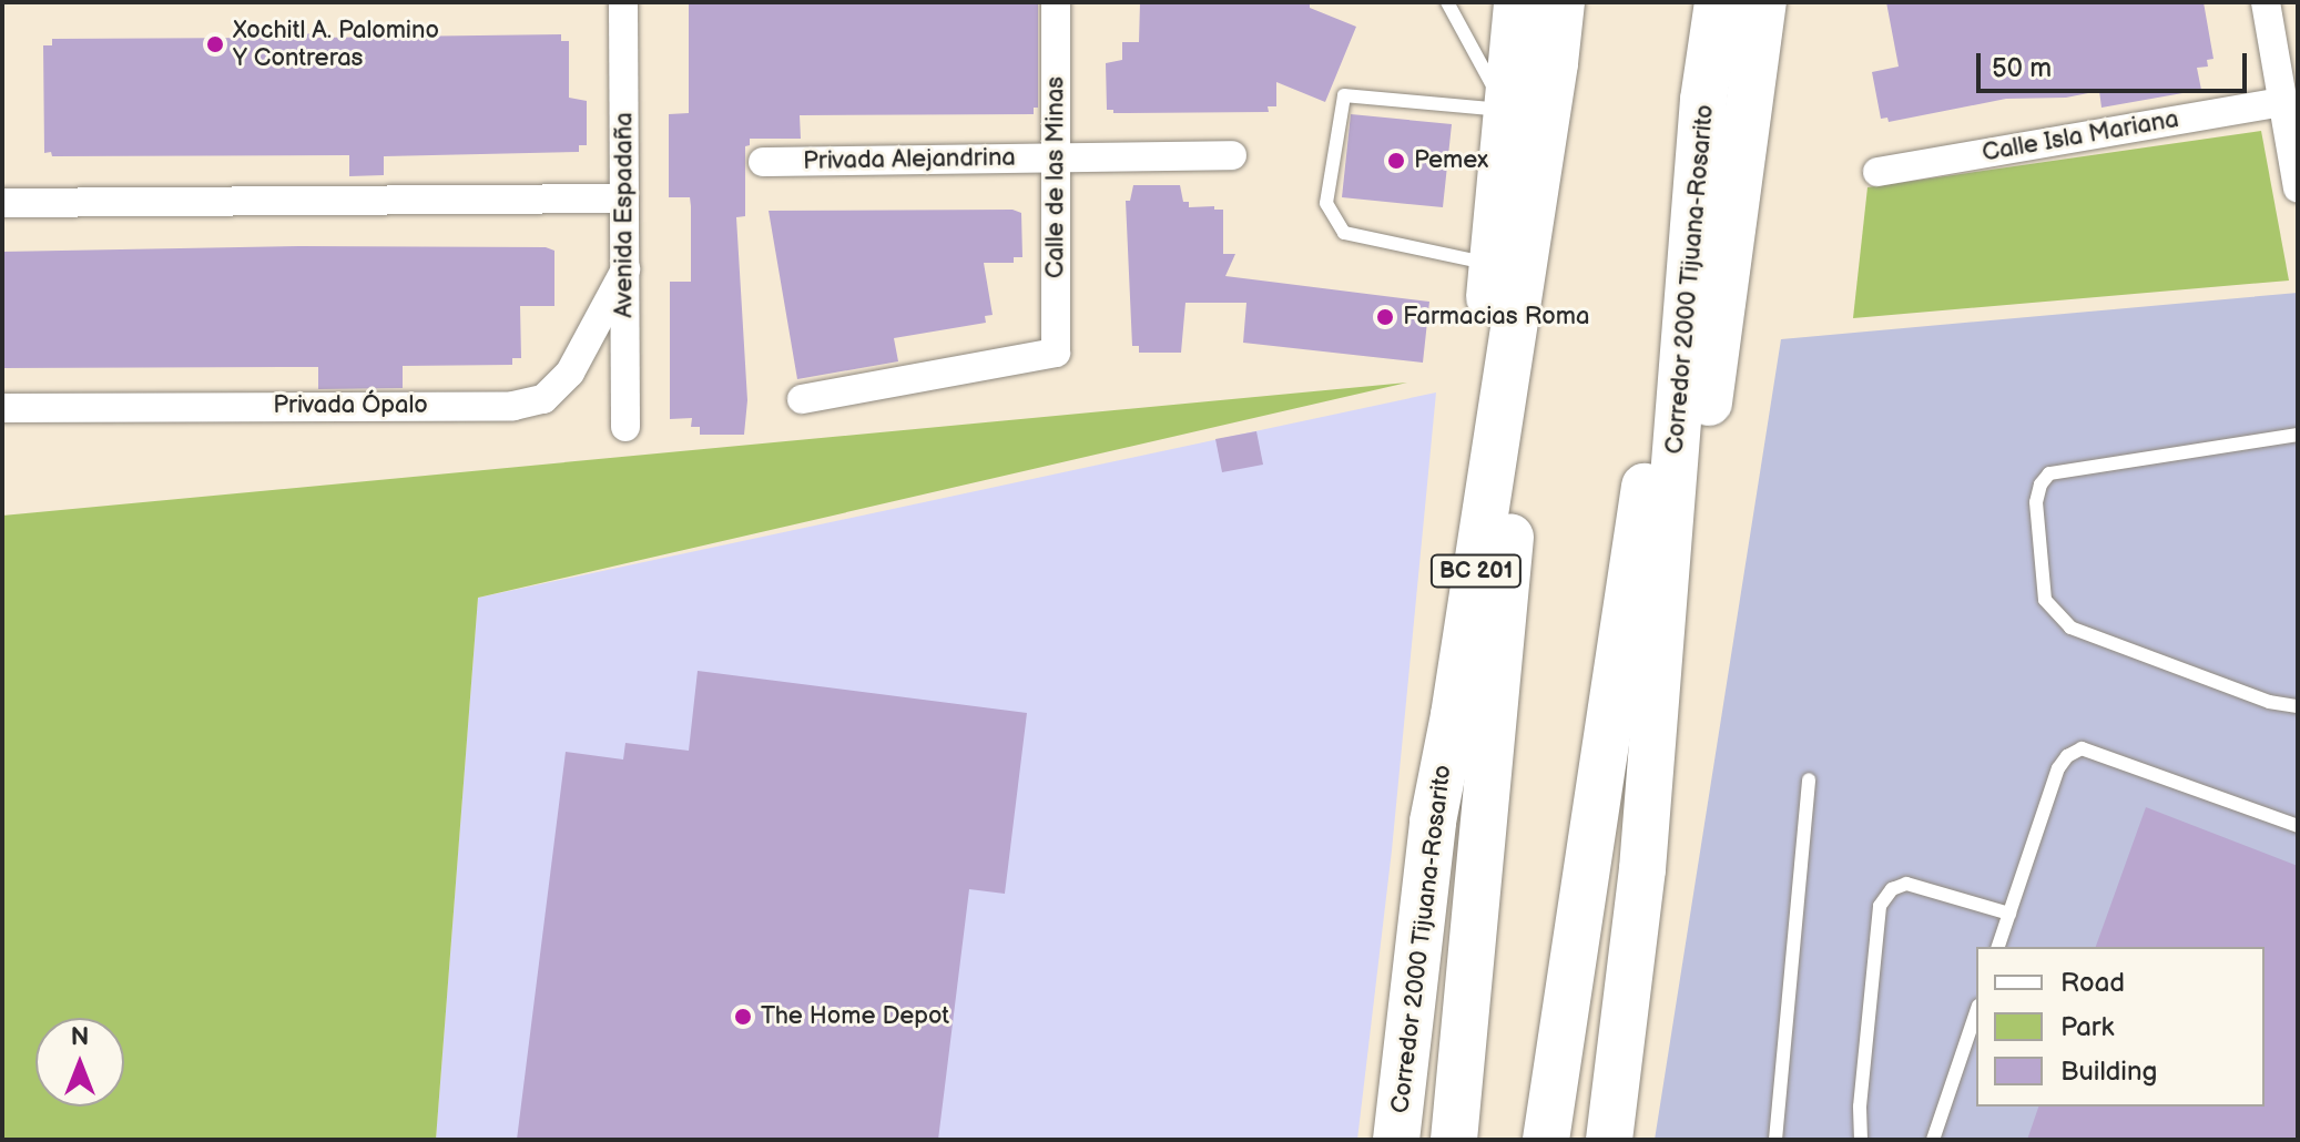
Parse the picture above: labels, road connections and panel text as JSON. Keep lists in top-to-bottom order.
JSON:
{
  "streets": {
    "highway": ["Corredor 2000 Tijuana-Rosarito", "BC 201"],
    "street": [
      "Calle Isla Mariana",
      "Privada Alejandrina",
      "Calle de las Minas",
      "Avenida Espadaña",
      "Privada Ópalo"
    ]
  },
  "crossings": [
    ["Privada Alejandrina", "Calle de las Minas"],
    ["Avenida Espadaña", "Privada Ópalo"]
  ],
  "places": [
    "Xochitl A. Palomino Y Contreras",
    "Pemex",
    "Farmacias Roma",
    "The Home Depot"
  ],
  "legend": ["Road", "Park", "Building"],
  "scale_bar": "50 m",
  "north": "top"
}
